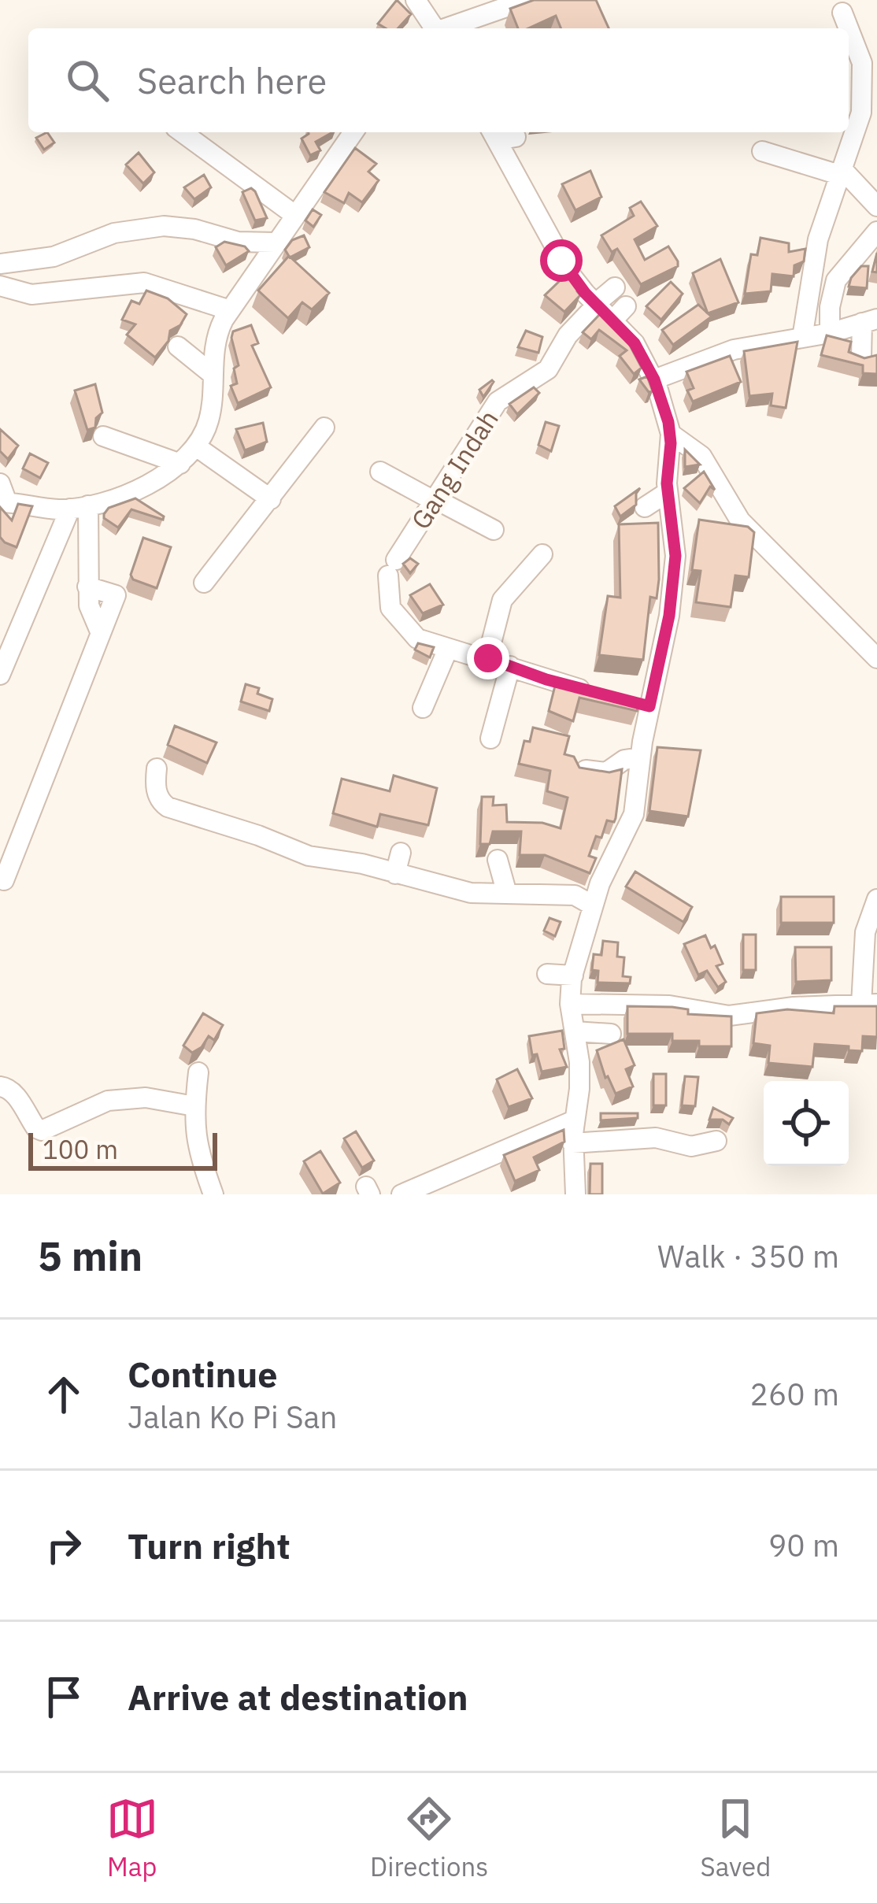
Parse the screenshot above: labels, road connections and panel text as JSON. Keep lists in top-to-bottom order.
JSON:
{
  "streets": {
    "street": ["Gang Indah"]
  },
  "scale_bar": "100 m",
  "page": {
    "search": "Search here",
    "scale": "100 m",
    "heading": ["5 min", "Walk · 350 m"],
    "list": [
      ["Continue", "Jalan Ko Pi San", "260 m"],
      ["Turn right", "90 m"],
      "Arrive at destination"
    ],
    "nav": ["Map", "Directions", "Saved"]
  }
}
